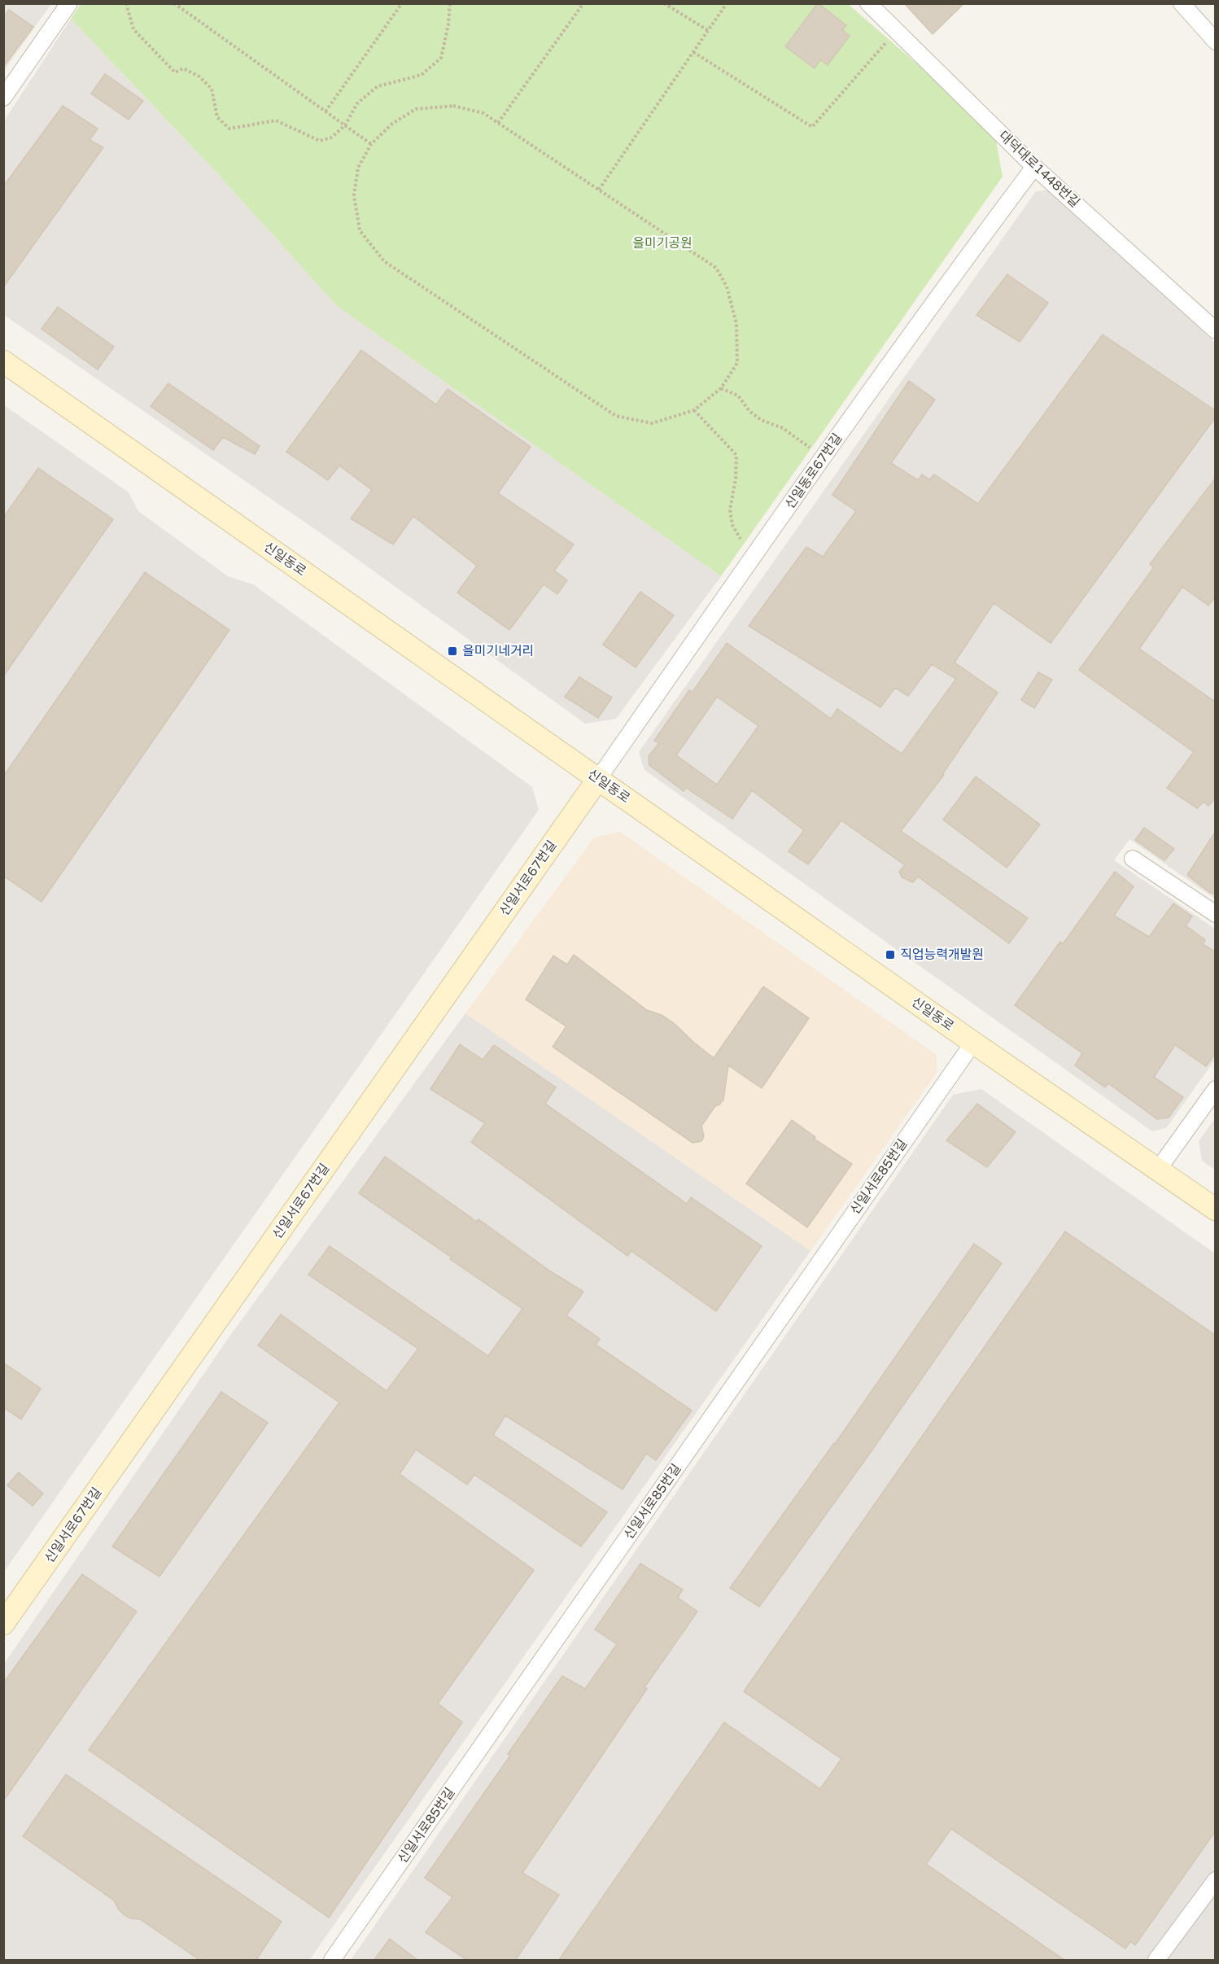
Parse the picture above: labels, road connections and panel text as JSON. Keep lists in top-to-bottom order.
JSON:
{
  "streets": {
    "main road": ["신일동로", "신일서로67번길"],
    "street": ["대덕대로1448번길", "신일동로67번길", "신일서로85번길"]
  },
  "crossings": [
    ["대덕대로1448번길", "신일동로67번길"],
    ["신일동로67번길", "신일동로"],
    ["신일동로67번길", "신일서로67번길"],
    ["신일동로", "신일서로67번길"],
    ["신일동로", "신일서로85번길"]
  ],
  "parks": ["을미기공원"],
  "places": {
    "transit": ["을미기네거리", "직업능력개발원"]
  }
}
